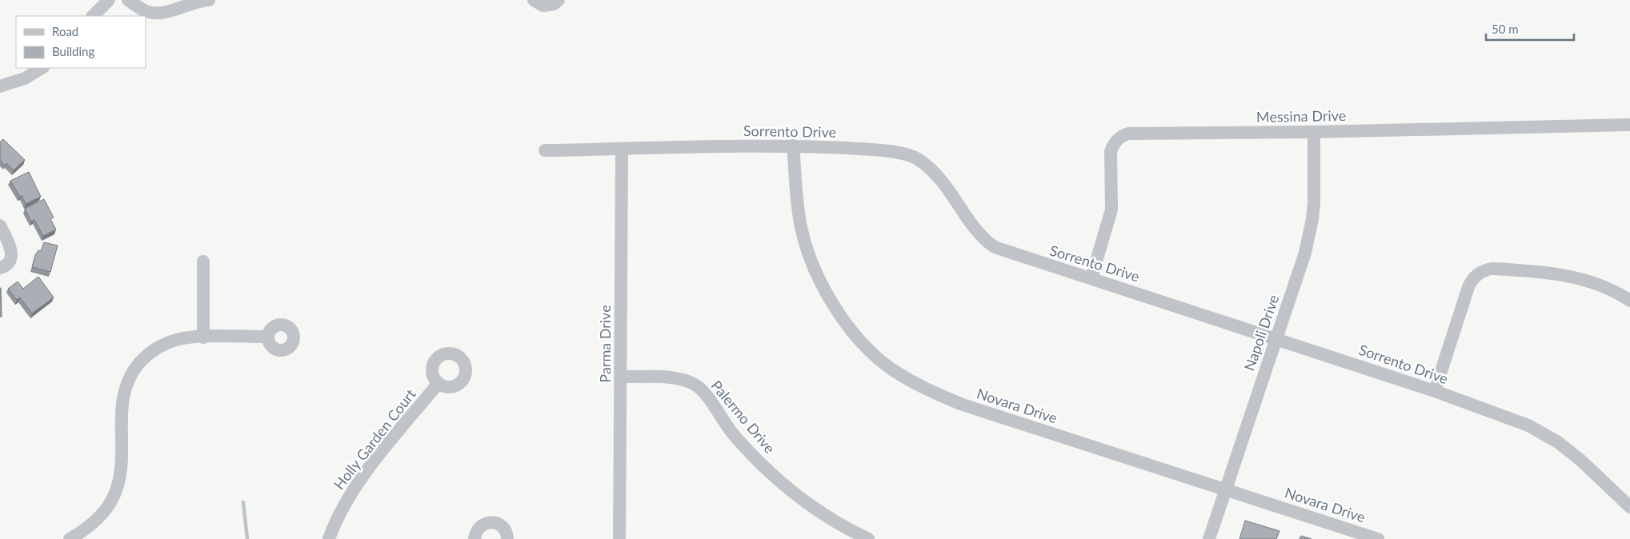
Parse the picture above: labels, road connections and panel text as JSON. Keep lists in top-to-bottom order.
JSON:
{
  "streets": {
    "street": [
      "Messina Drive",
      "Sorrento Drive",
      "Napoli Drive",
      "Parma Drive",
      "Novara Drive",
      "Palermo Drive",
      "Holly Garden Court"
    ]
  },
  "crossings": [
    ["Messina Drive", "Sorrento Drive"],
    ["Messina Drive", "Napoli Drive"],
    ["Sorrento Drive", "Napoli Drive"],
    ["Sorrento Drive", "Parma Drive"],
    ["Sorrento Drive", "Novara Drive"],
    ["Napoli Drive", "Novara Drive"],
    ["Parma Drive", "Palermo Drive"]
  ],
  "legend": ["Road", "Building"],
  "scale_bar": "50 m"
}
